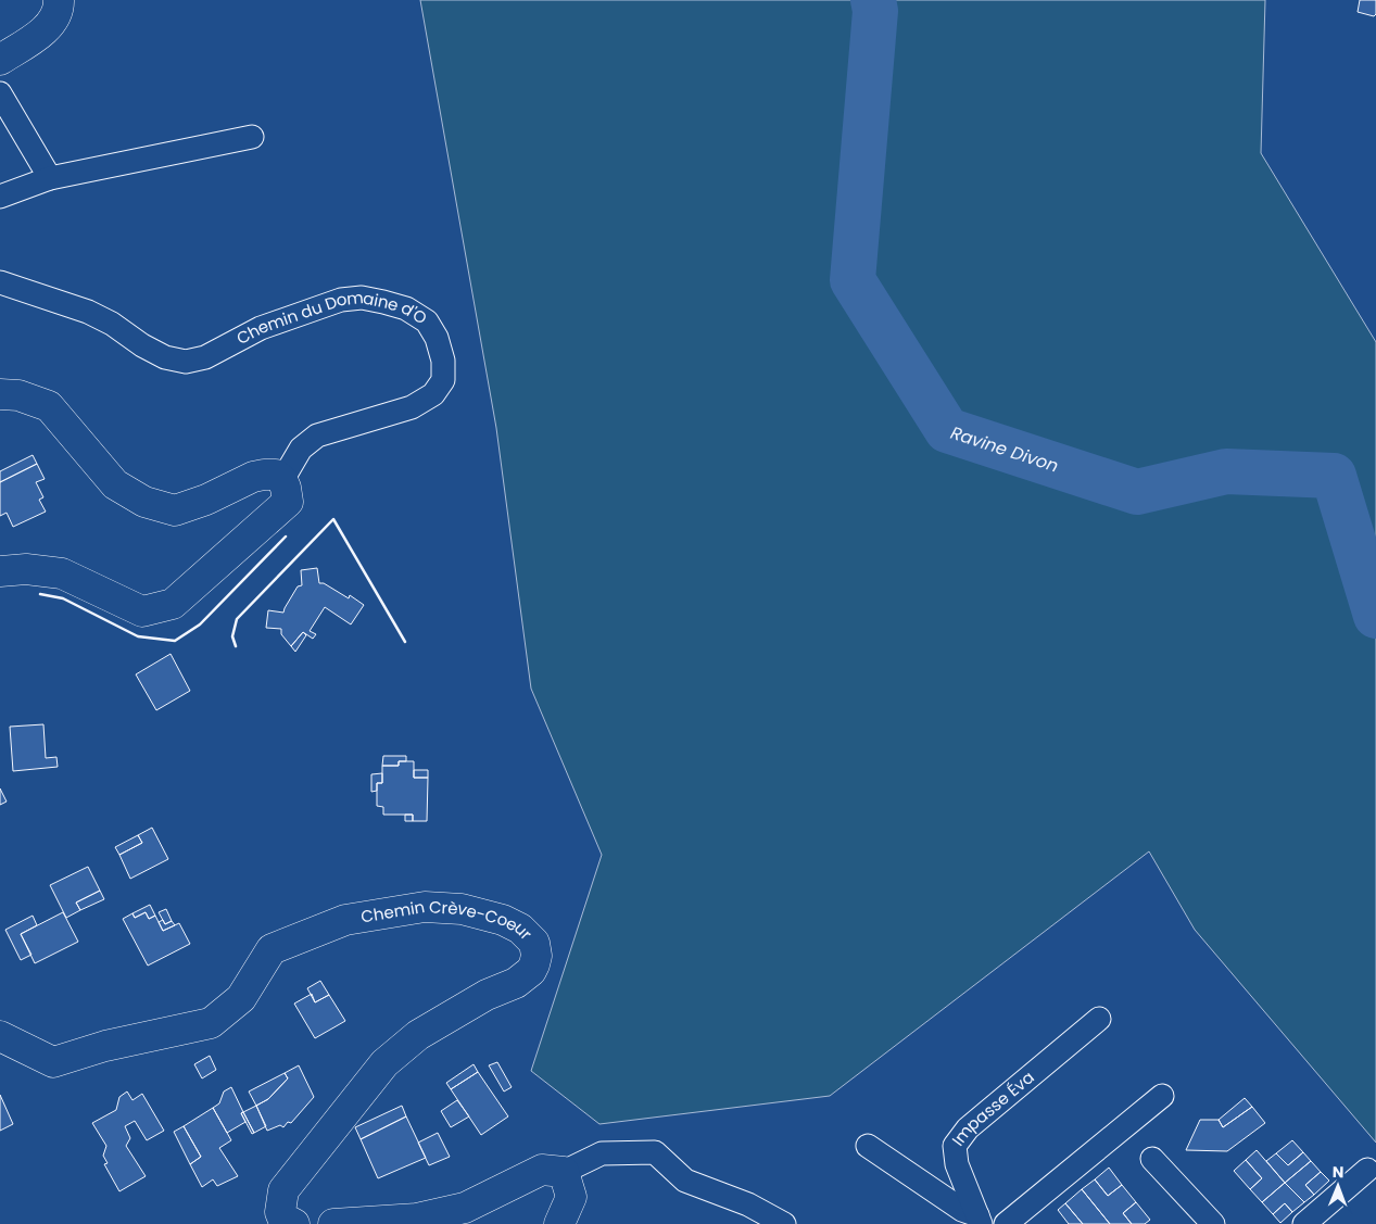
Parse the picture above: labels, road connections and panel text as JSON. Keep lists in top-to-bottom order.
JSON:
{
  "streets": {
    "main road": ["Chemin Crève-Coeur"],
    "street": ["Chemin du Domaine d'O", "Impasse Éva"]
  },
  "water": ["Ravine Divon"],
  "north": "top"
}
